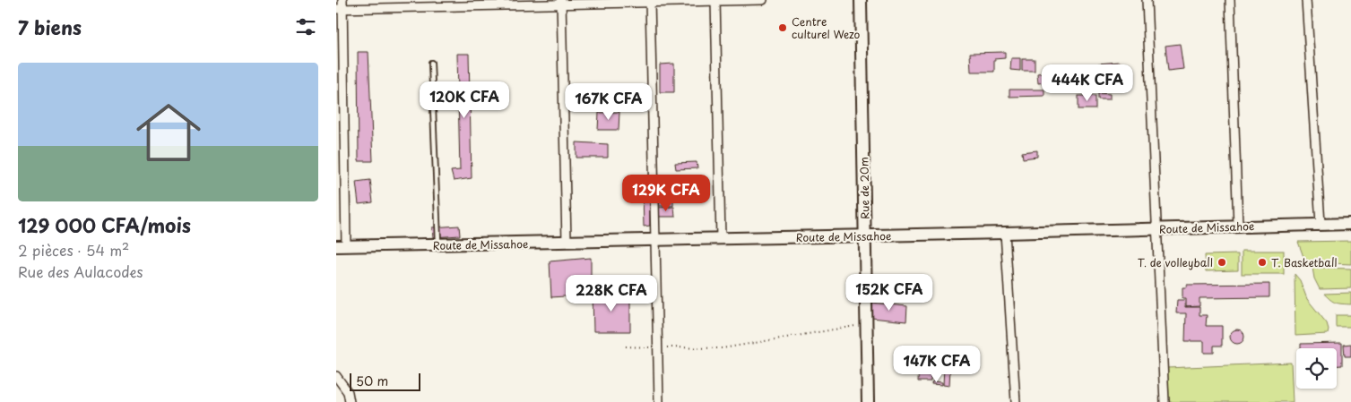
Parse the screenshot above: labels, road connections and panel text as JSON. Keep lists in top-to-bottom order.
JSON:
{
  "streets": {
    "main road": ["Rue de 20m", "Route de Missahoe"]
  },
  "crossings": [
    ["Rue de 20m", "Route de Missahoe"]
  ],
  "places": ["Centre culturel Wezo", "T. de volleyball", "T. Basketball"],
  "scale_bar": "50 m",
  "page": {
    "heading": "7 biens",
    "list": [
      {
        "name": "129 000 CFA/mois",
        "note": "2 pièces · 54 m² · Rue des Aulacodes"
      }
    ],
    "price": [
      "444K CFA",
      "120K CFA",
      "167K CFA",
      "129K CFA",
      "152K CFA",
      "228K CFA",
      "147K CFA"
    ],
    "scale": "50 m"
  }
}
